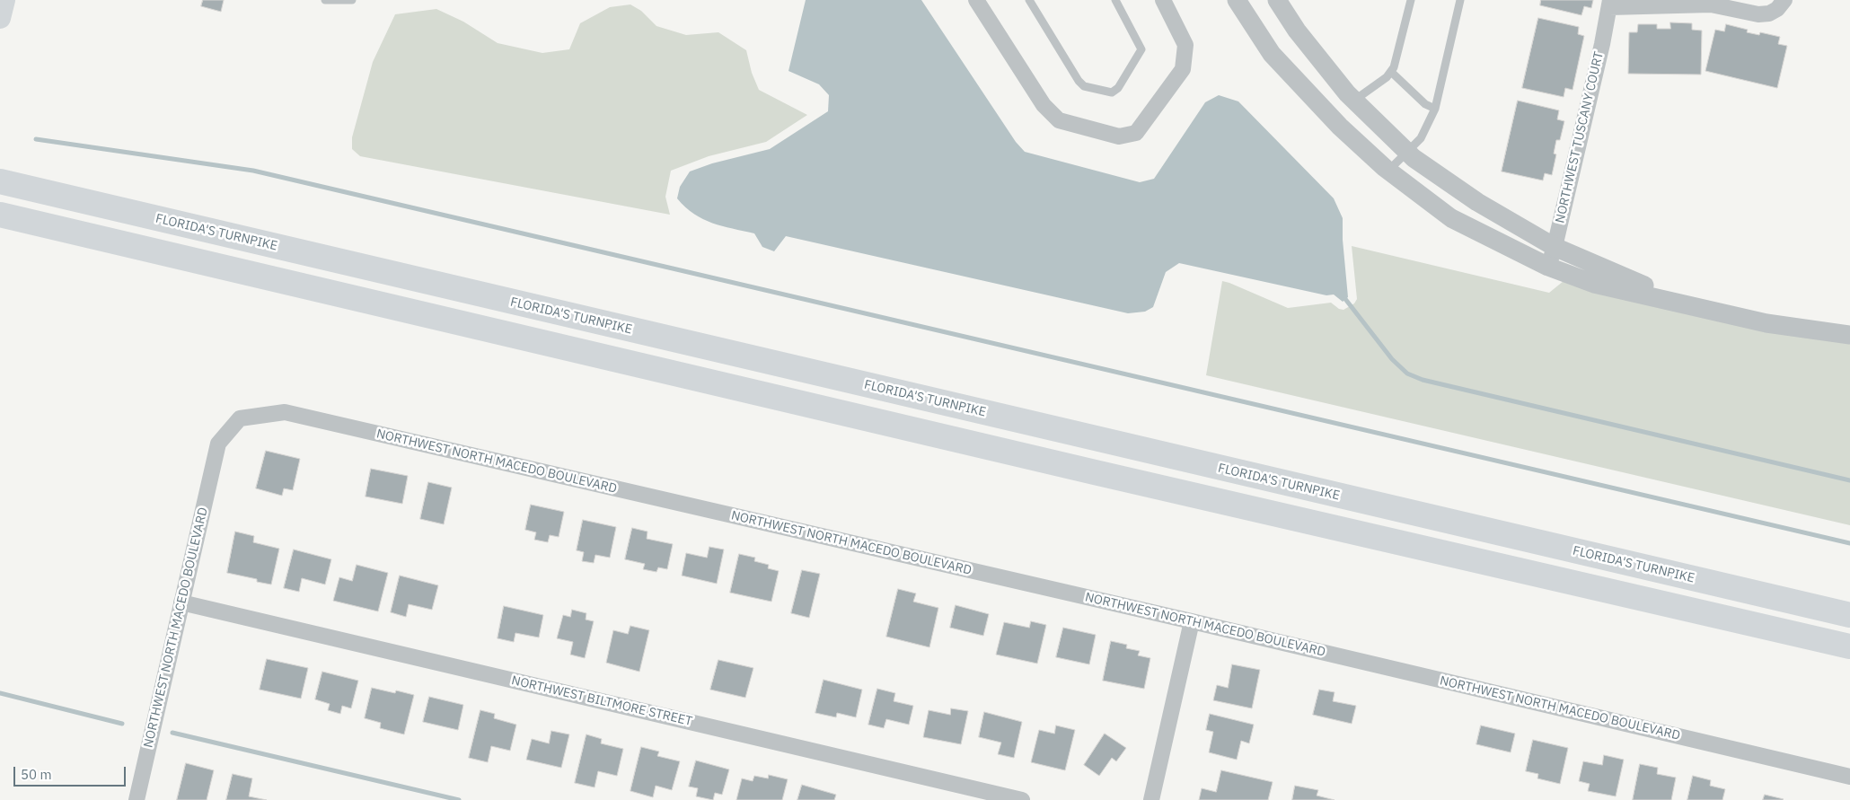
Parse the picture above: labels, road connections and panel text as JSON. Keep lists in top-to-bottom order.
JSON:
{
  "streets": {
    "highway": ["FLORIDA'S TURNPIKE"],
    "street": ["NORTHWEST TUSCANY COURT", "NORTHWEST NORTH MACEDO BOULEVARD", "NORTHWEST BILTMORE STREET"]
  },
  "crossings": [
    ["NORTHWEST NORTH MACEDO BOULEVARD", "NORTHWEST BILTMORE STREET"]
  ],
  "scale_bar": "50 m"
}
